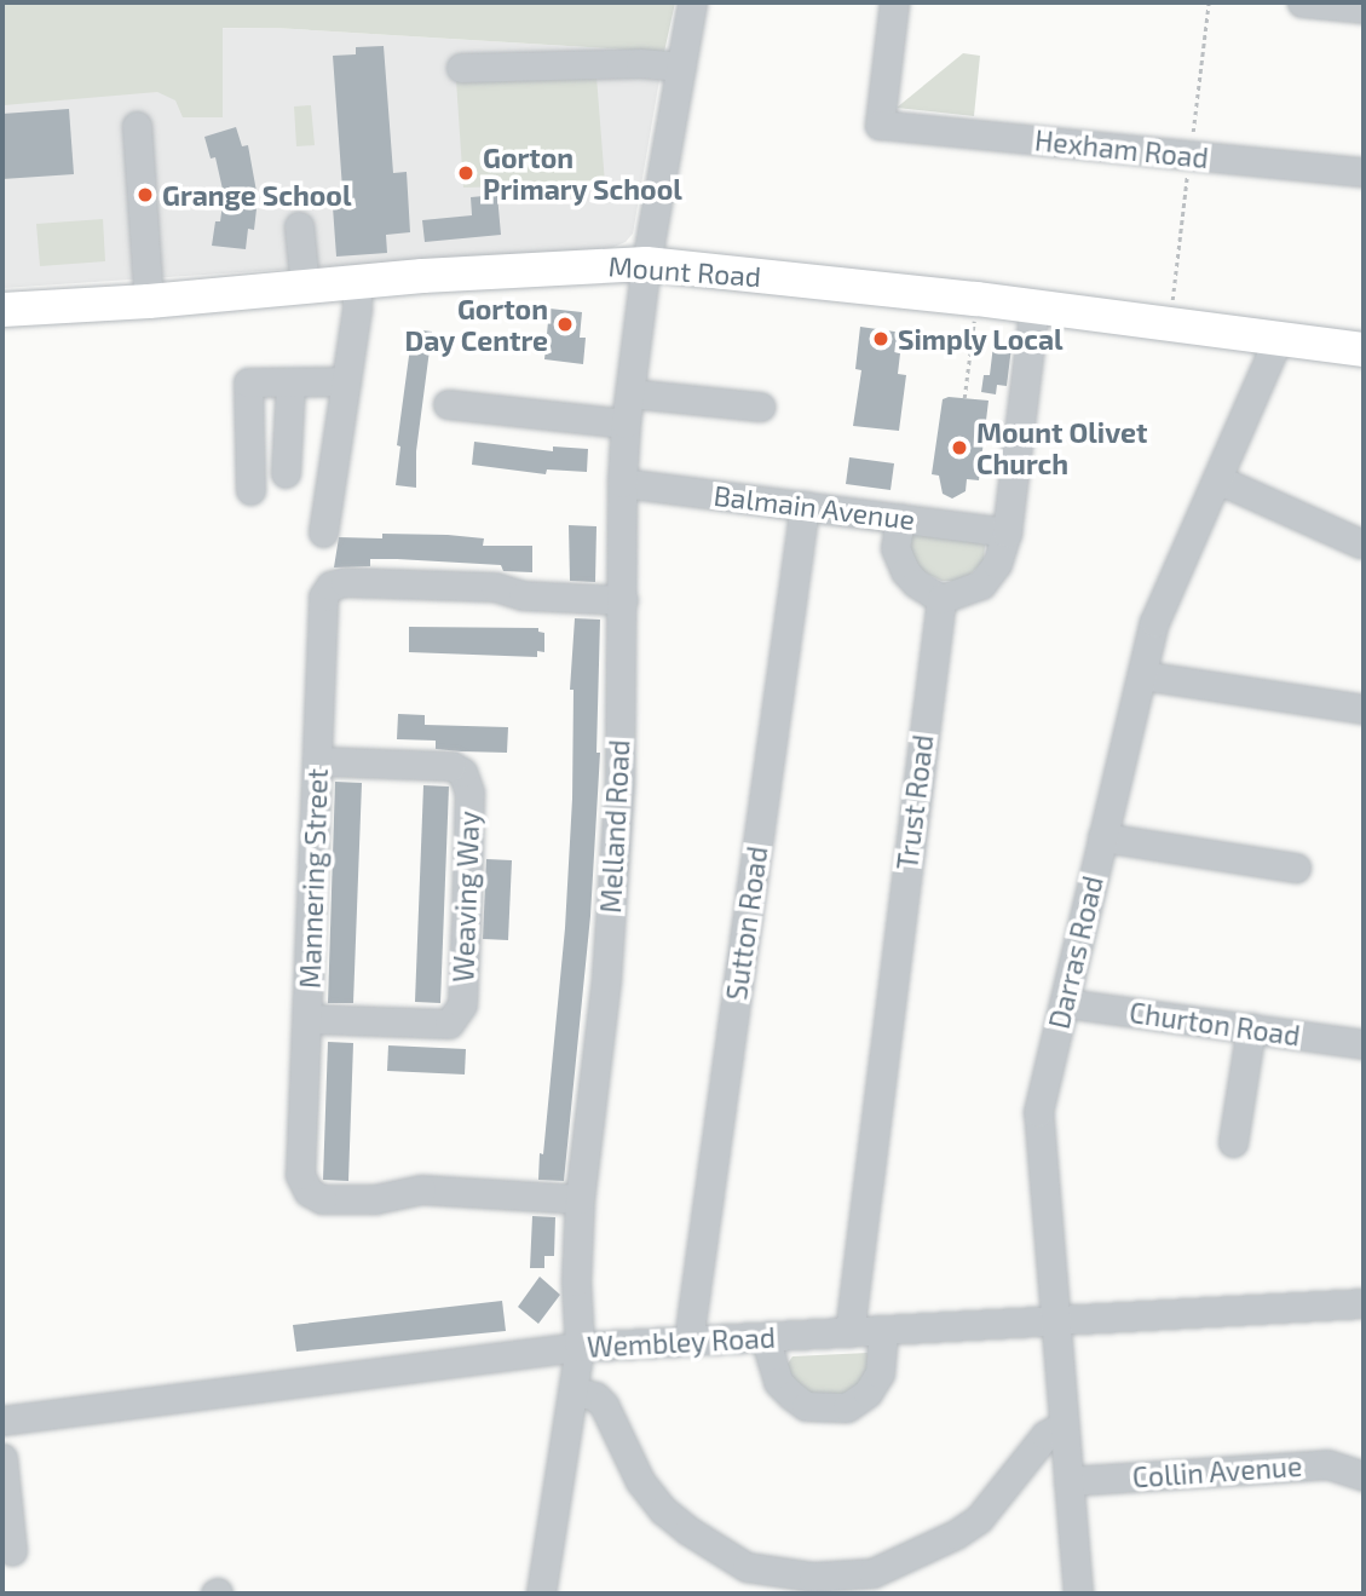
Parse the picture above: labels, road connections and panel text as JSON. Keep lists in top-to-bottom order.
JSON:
{
  "streets": {
    "main road": ["Mount Road"],
    "street": [
      "Hexham Road",
      "Balmain Avenue",
      "Trust Road",
      "Melland Road",
      "Mannering Street",
      "Weaving Way",
      "Sutton Road",
      "Darras Road",
      "Churton Road",
      "Wembley Road",
      "Collin Avenue"
    ]
  },
  "crossings": [
    ["Mount Road", "Melland Road"],
    ["Mount Road", "Darras Road"],
    ["Balmain Avenue", "Melland Road"],
    ["Balmain Avenue", "Sutton Road"],
    ["Trust Road", "Wembley Road"],
    ["Melland Road", "Mannering Street"],
    ["Melland Road", "Wembley Road"],
    ["Mannering Street", "Weaving Way"],
    ["Sutton Road", "Wembley Road"],
    ["Darras Road", "Churton Road"],
    ["Darras Road", "Wembley Road"],
    ["Darras Road", "Collin Avenue"]
  ],
  "places": [
    "Gorton Primary School",
    "Grange School",
    "Gorton Day Centre",
    "Simply Local",
    "Mount Olivet Church"
  ]
}
